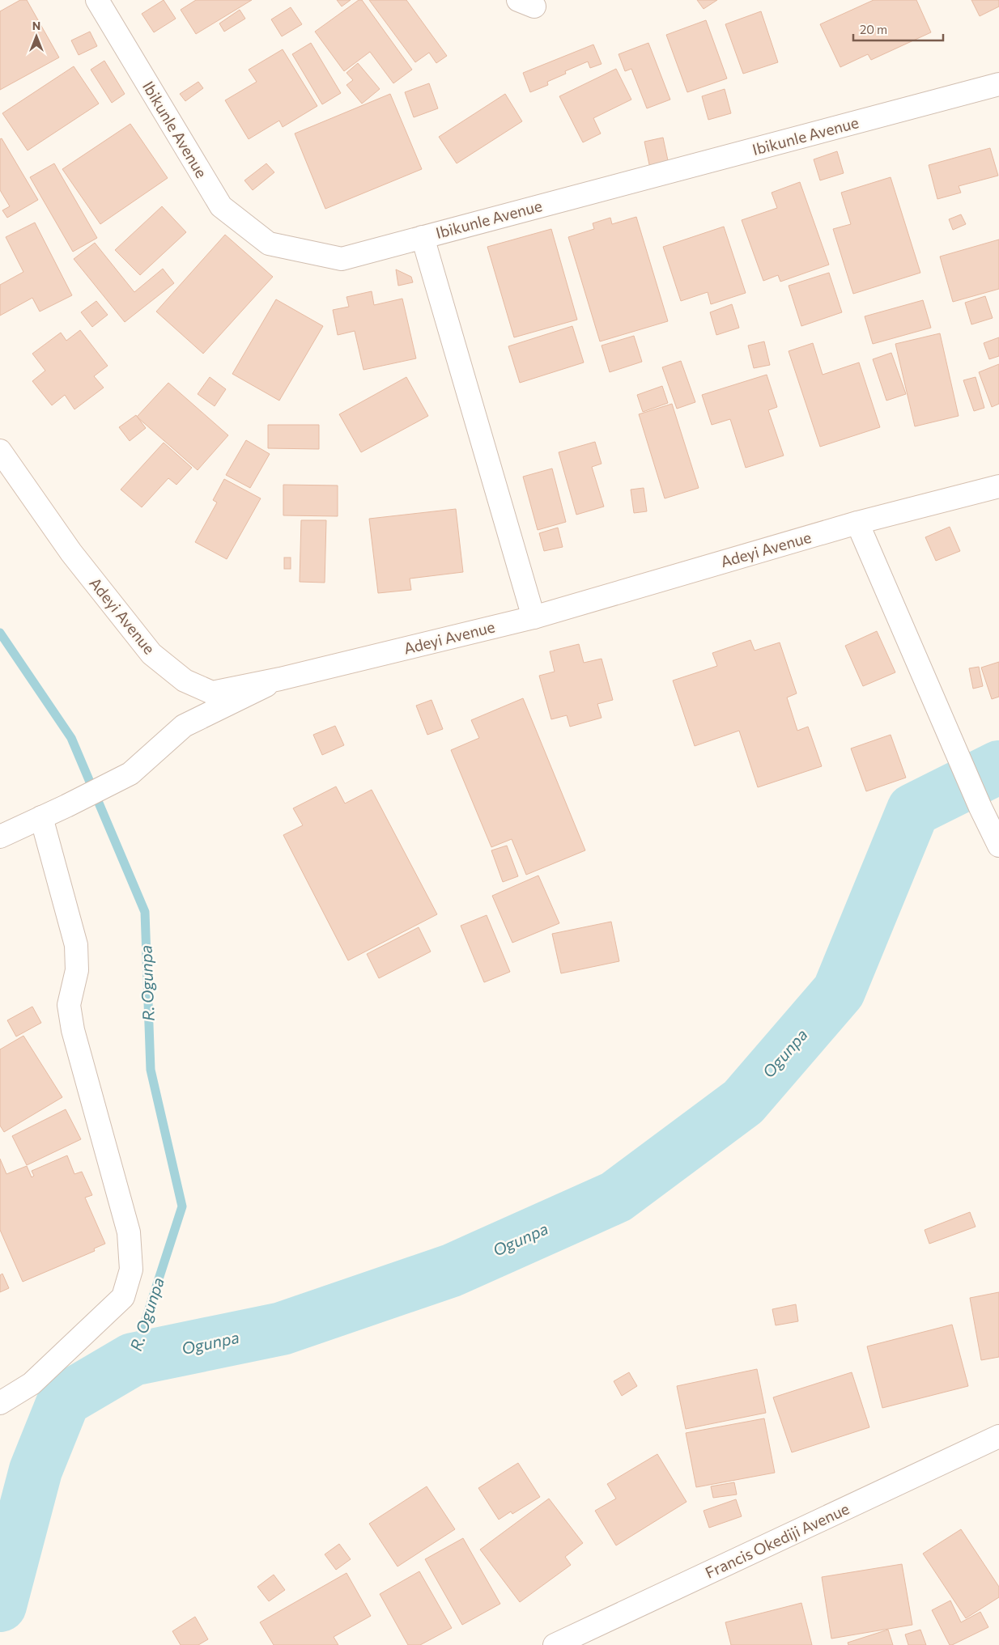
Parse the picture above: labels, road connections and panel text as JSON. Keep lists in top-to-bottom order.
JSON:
{
  "streets": {
    "street": ["Ibikunle Avenue", "Adeyi Avenue", "Francis Okediji Avenue"]
  },
  "water": ["R. Ogunpa", "Ogunpa"],
  "scale_bar": "20 m",
  "north": "top"
}
